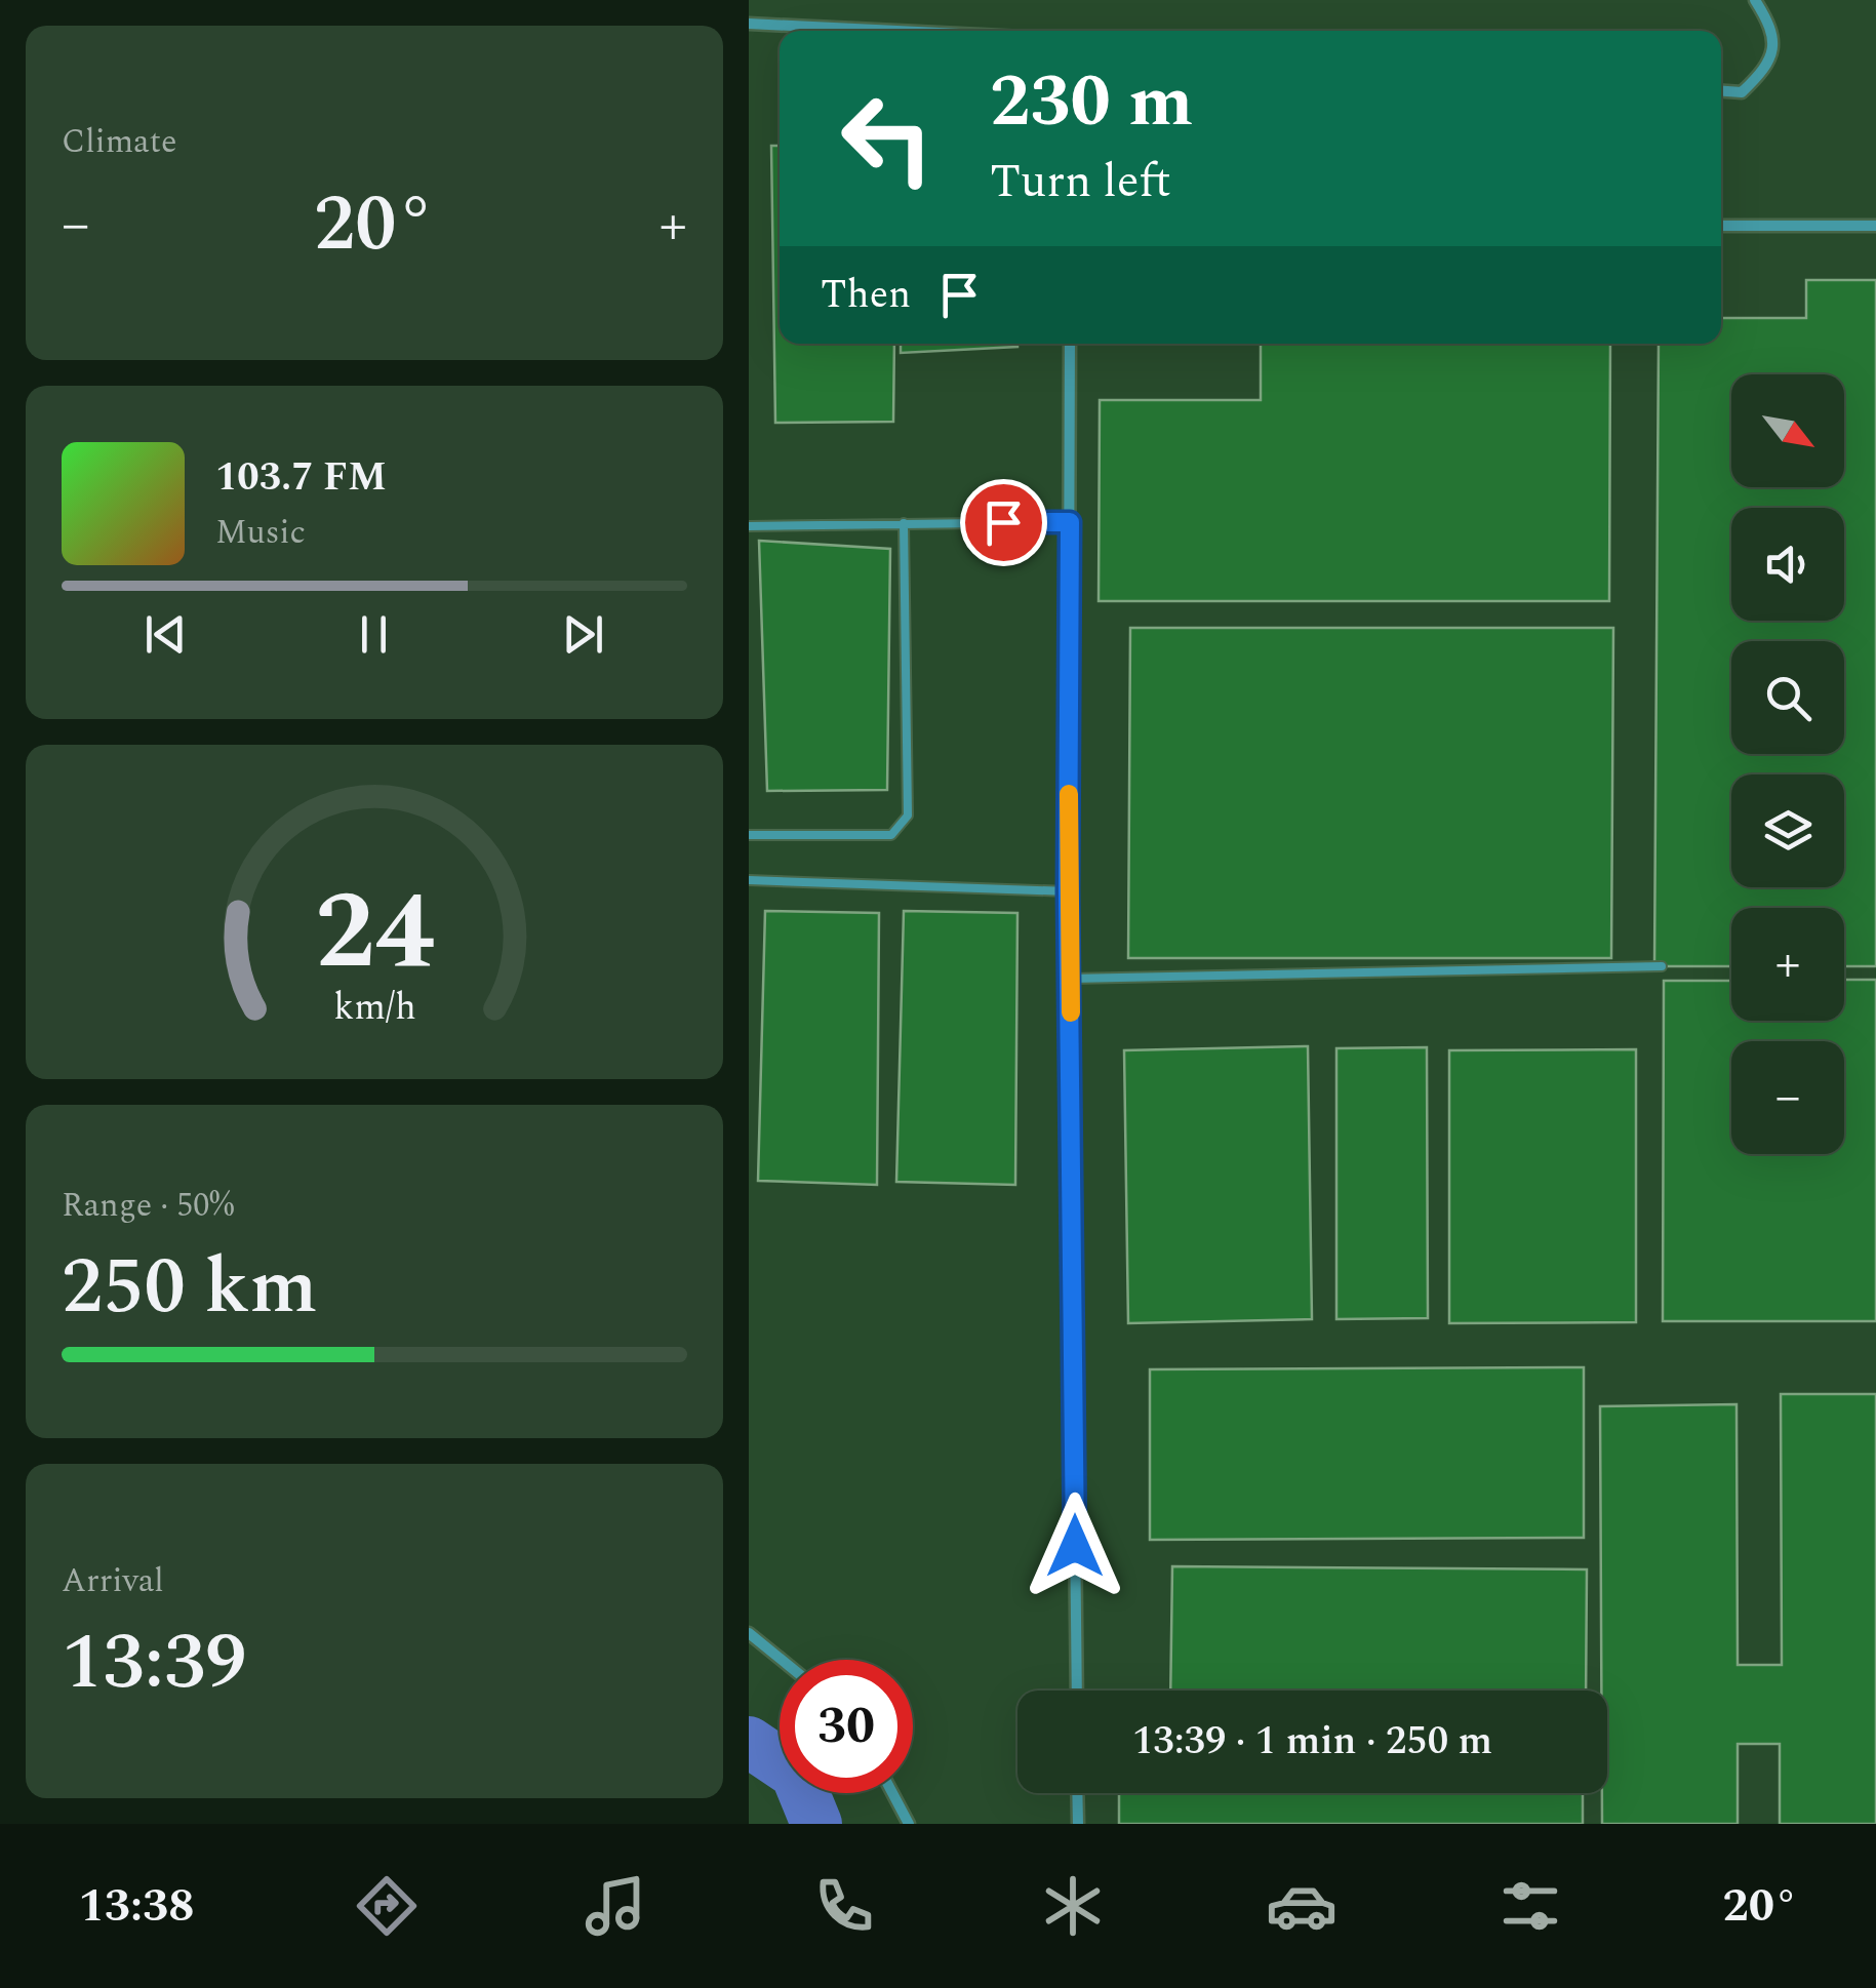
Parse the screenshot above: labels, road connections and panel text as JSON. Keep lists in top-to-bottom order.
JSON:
{
  "north": "bottom right",
  "page": {
    "tile": [
      "Climate",
      ["Range · 50%", "250 km"],
      ["Arrival", "13:39"]
    ],
    "turn": ["230 m", "Turn left"],
    "heat": ["−", "20°", "+"],
    "then": "Then",
    "map_buttons": ["+", "−"],
    "song": ["103.7 FM", "Music"],
    "limit": "30",
    "trip": "13:39 · 1 min · 250 m",
    "tabs": ["13:38", "20°"],
    "gauge": ["24", "km/h"]
  }
}
